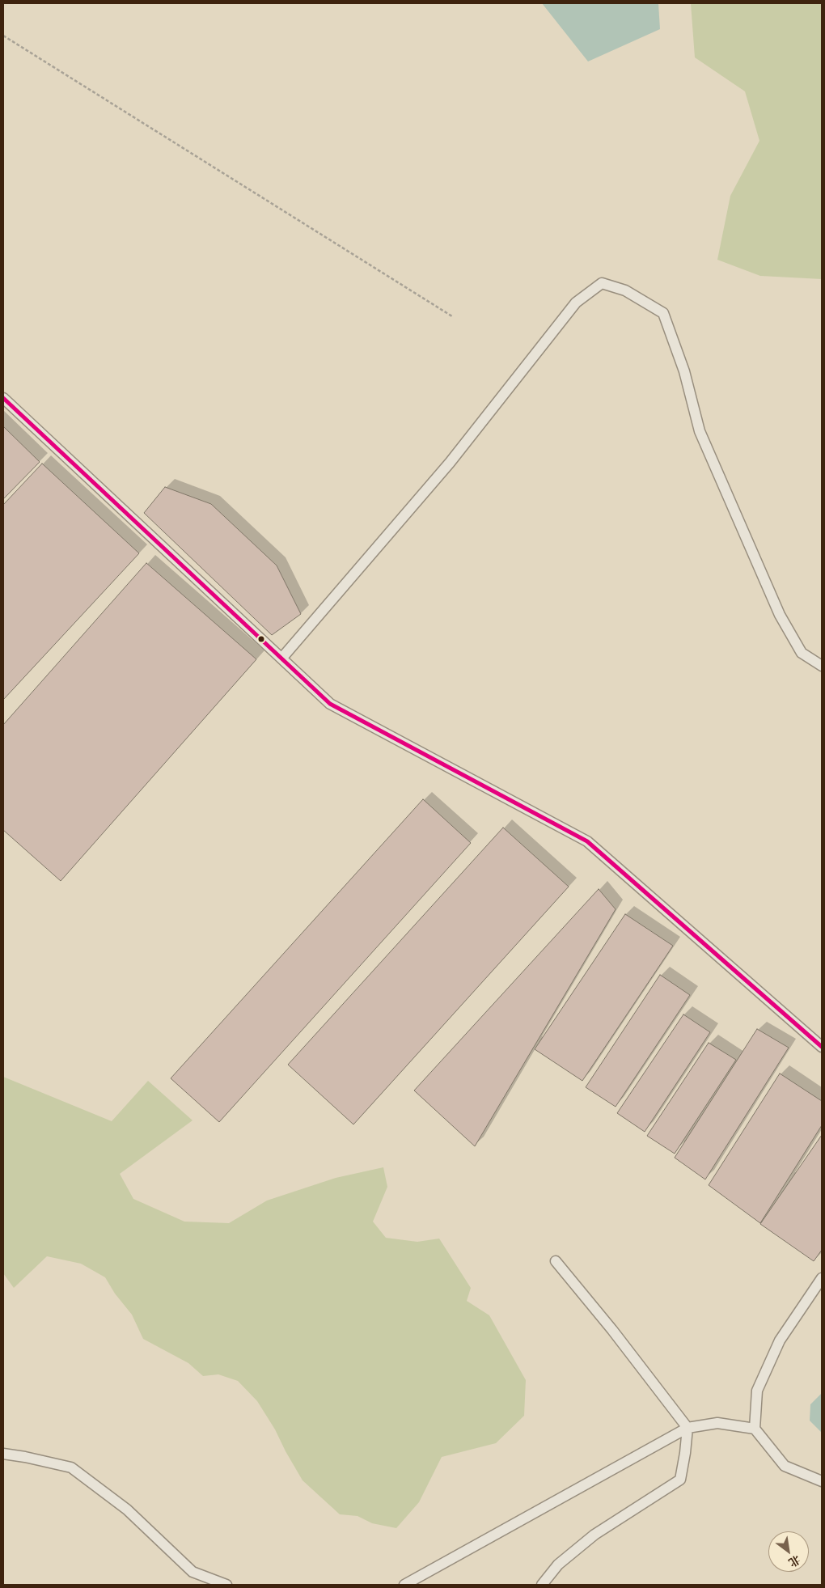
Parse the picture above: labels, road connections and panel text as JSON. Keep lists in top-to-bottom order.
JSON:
{
  "north": "bottom right"
}
